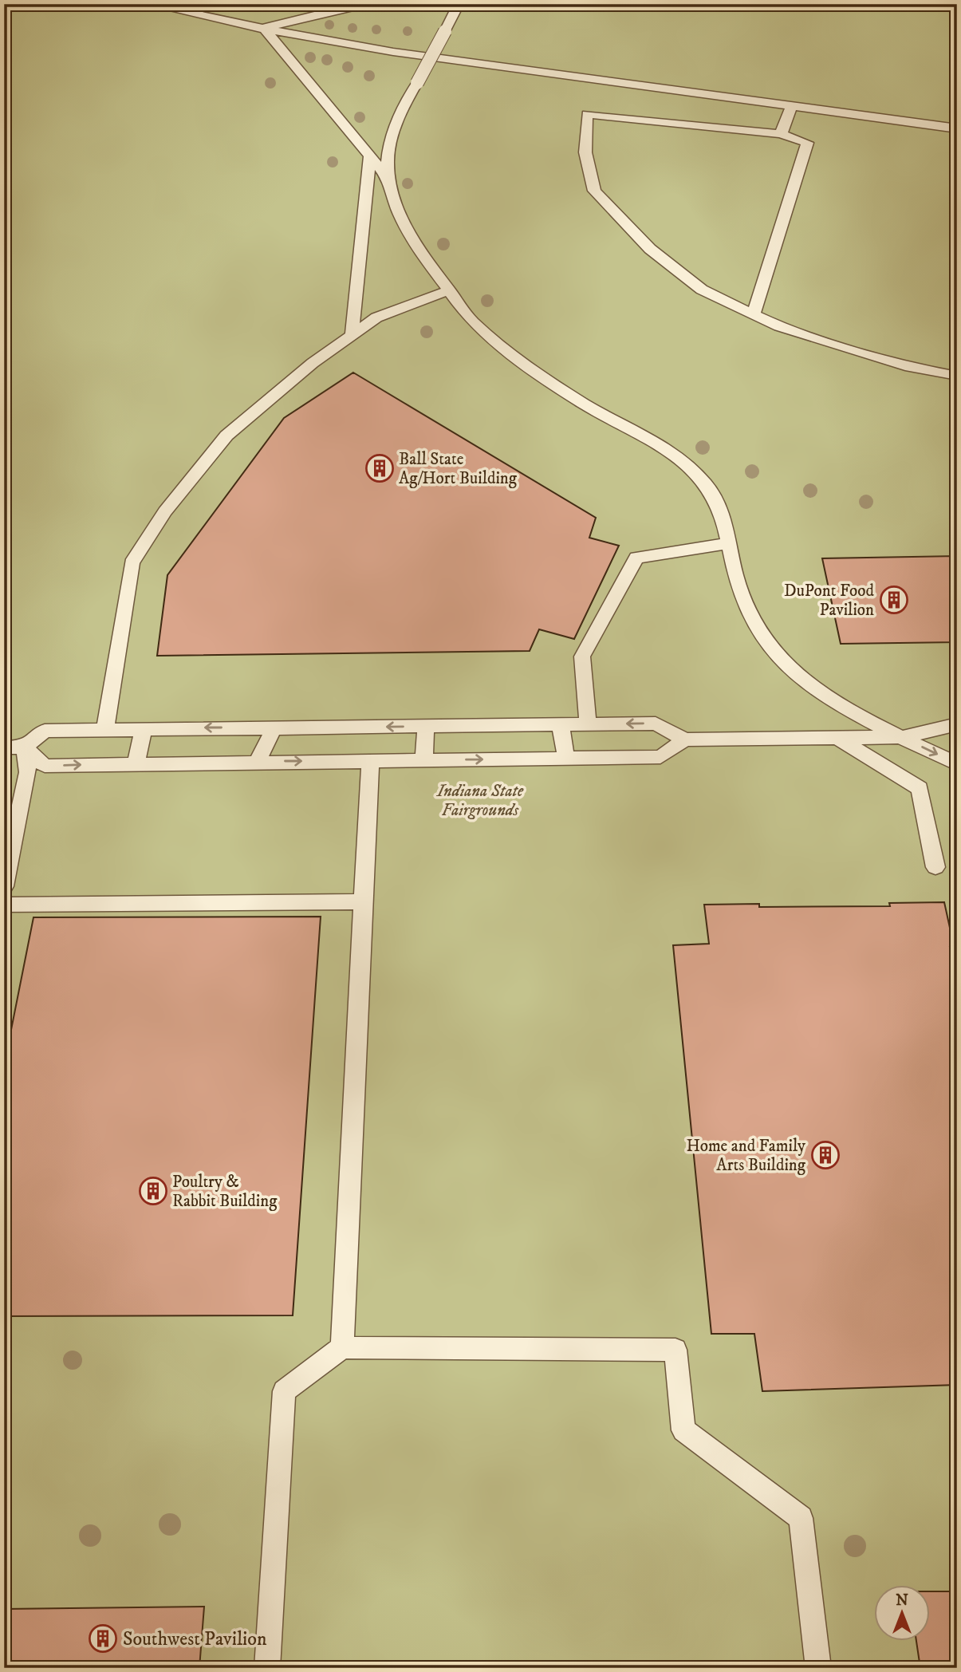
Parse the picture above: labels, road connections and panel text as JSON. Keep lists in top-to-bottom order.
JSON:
{
  "parks": ["Indiana State Fairgrounds"],
  "places": {
    "building": [
      "Ball State Ag/Hort Building",
      "DuPont Food Pavilion",
      "Home and Family Arts Building",
      "Poultry & Rabbit Building",
      "Southwest Pavilion"
    ]
  },
  "north": "top"
}
